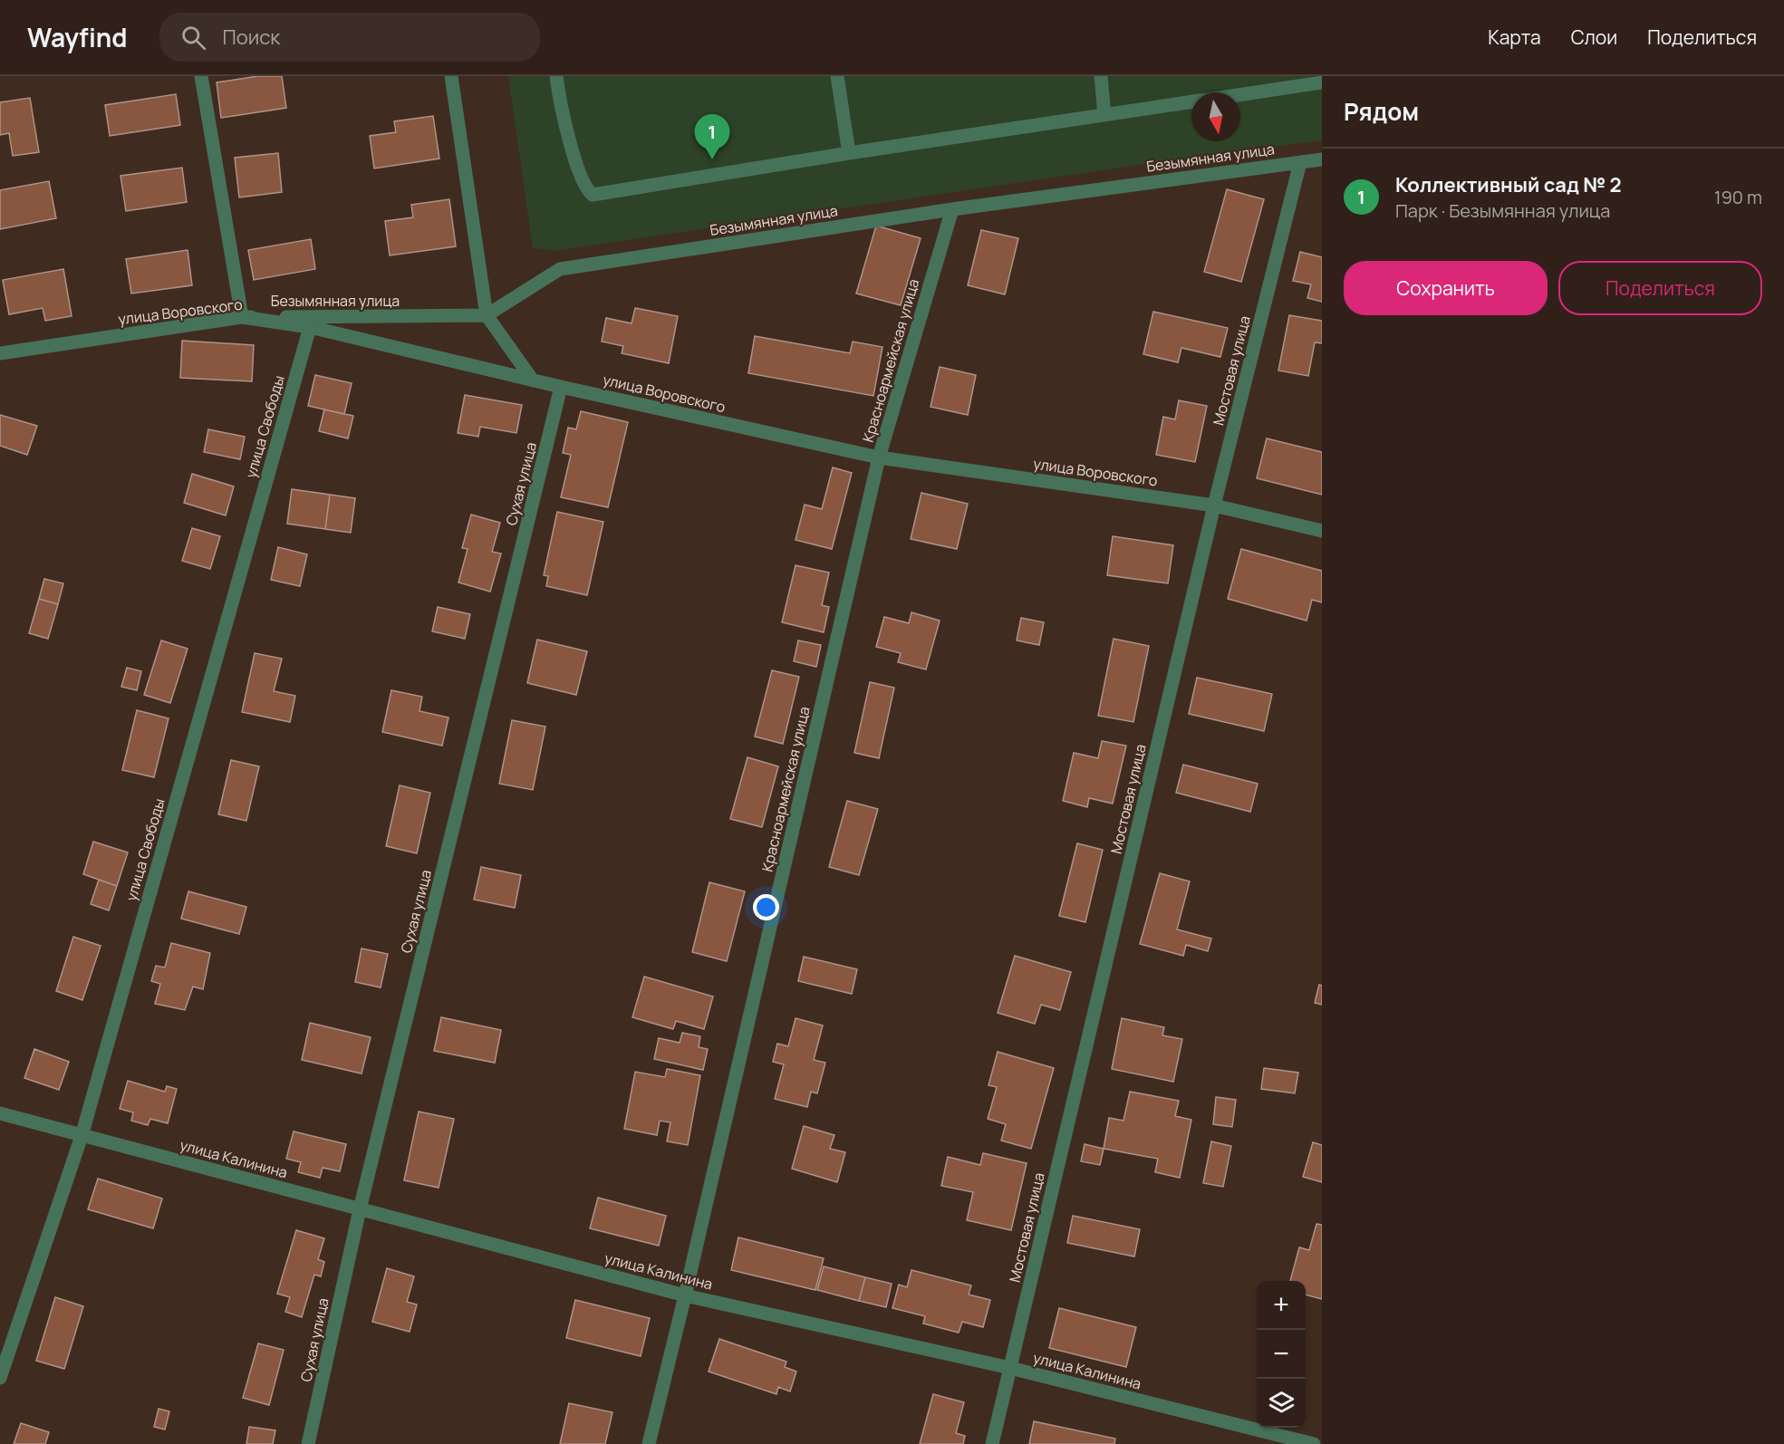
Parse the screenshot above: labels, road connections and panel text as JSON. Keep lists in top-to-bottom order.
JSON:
{
  "streets": {
    "street": [
      "Безымянная улица",
      "улица Воровского",
      "Красноармейская улица",
      "Мостовая улица",
      "улица Свободы",
      "Сухая улица",
      "улица Калинина"
    ]
  },
  "crossings": [
    ["Безымянная улица", "улица Воровского"],
    ["Безымянная улица", "Красноармейская улица"],
    ["Безымянная улица", "Мостовая улица"],
    ["улица Воровского", "Красноармейская улица"],
    ["улица Воровского", "Мостовая улица"],
    ["улица Воровского", "улица Свободы"],
    ["улица Воровского", "Сухая улица"],
    ["Красноармейская улица", "улица Калинина"],
    ["Мостовая улица", "улица Калинина"],
    ["улица Свободы", "улица Калинина"],
    ["Сухая улица", "улица Калинина"]
  ],
  "north": "bottom",
  "page": {
    "header": "Wayfind",
    "search": "Поиск",
    "nav": ["Карта", "Слои", "Поделиться"],
    "heading": "Рядом",
    "pins": "1",
    "list": [
      {
        "mark": "1",
        "name": "Коллективный сад № 2",
        "note": "Парк · Безымянная улица",
        "value": "190 m"
      }
    ],
    "buttons": ["Сохранить", "Поделиться"],
    "map_buttons": ["+", "−"]
  }
}
